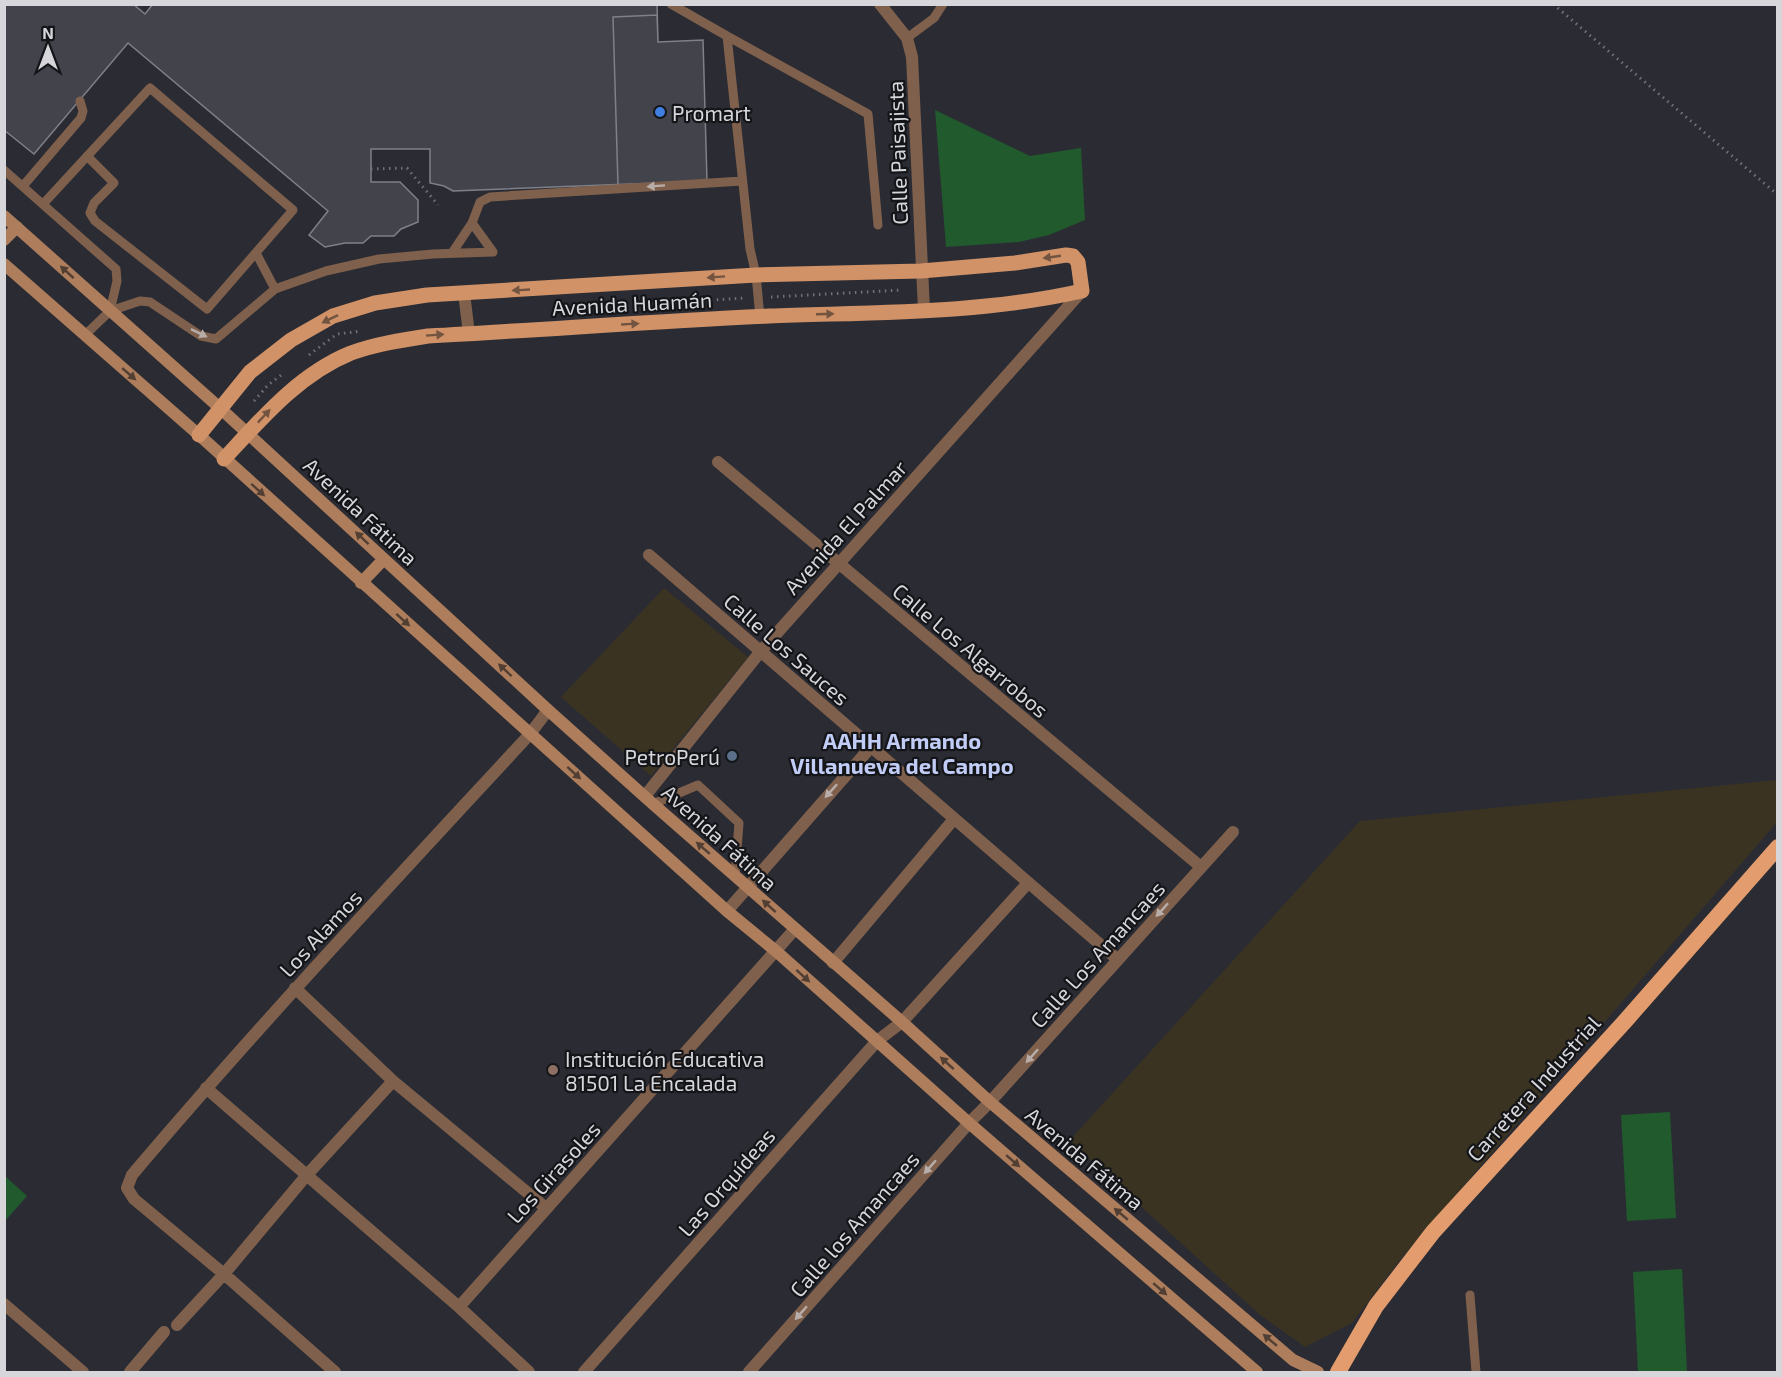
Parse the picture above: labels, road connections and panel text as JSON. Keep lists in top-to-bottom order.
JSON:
{
  "streets": {
    "highway": ["Carretera Industrial"],
    "main road": ["Avenida Huamán", "Avenida Fátima"],
    "street": [
      "Calle Paisajista",
      "Avenida El Palmar",
      "Calle Los Sauces",
      "Calle Los Algarrobos",
      "Los Alamos",
      "Calle Los Amancaes",
      "Los Girasoles",
      "Las Orquídeas",
      "Calle los Amancaes"
    ]
  },
  "crossings": [
    ["Calle Paisajista", "Avenida Huamán"],
    ["Avenida Huamán", "Avenida Fátima"],
    ["Avenida Huamán", "Avenida El Palmar"],
    ["Avenida Fátima", "Avenida El Palmar"],
    ["Avenida Fátima", "Los Alamos"],
    ["Avenida Fátima", "Calle Los Amancaes"],
    ["Avenida Fátima", "Los Girasoles"],
    ["Avenida Fátima", "Las Orquídeas"],
    ["Avenida Fátima", "Calle los Amancaes"],
    ["Avenida El Palmar", "Calle Los Sauces"],
    ["Avenida El Palmar", "Calle Los Algarrobos"],
    ["Calle Los Sauces", "Calle Los Amancaes"],
    ["Calle Los Sauces", "Las Orquídeas"],
    ["Calle Los Algarrobos", "Calle Los Amancaes"],
    ["Calle Los Amancaes", "Calle los Amancaes"]
  ],
  "one_way": ["Calle Los Amancaes", "Calle los Amancaes"],
  "districts": ["AAHH Armando Villanueva del Campo"],
  "places": ["Promart", "PetroPerú", "Institución Educativa 81501 La Encalada"],
  "north": "top"
}
